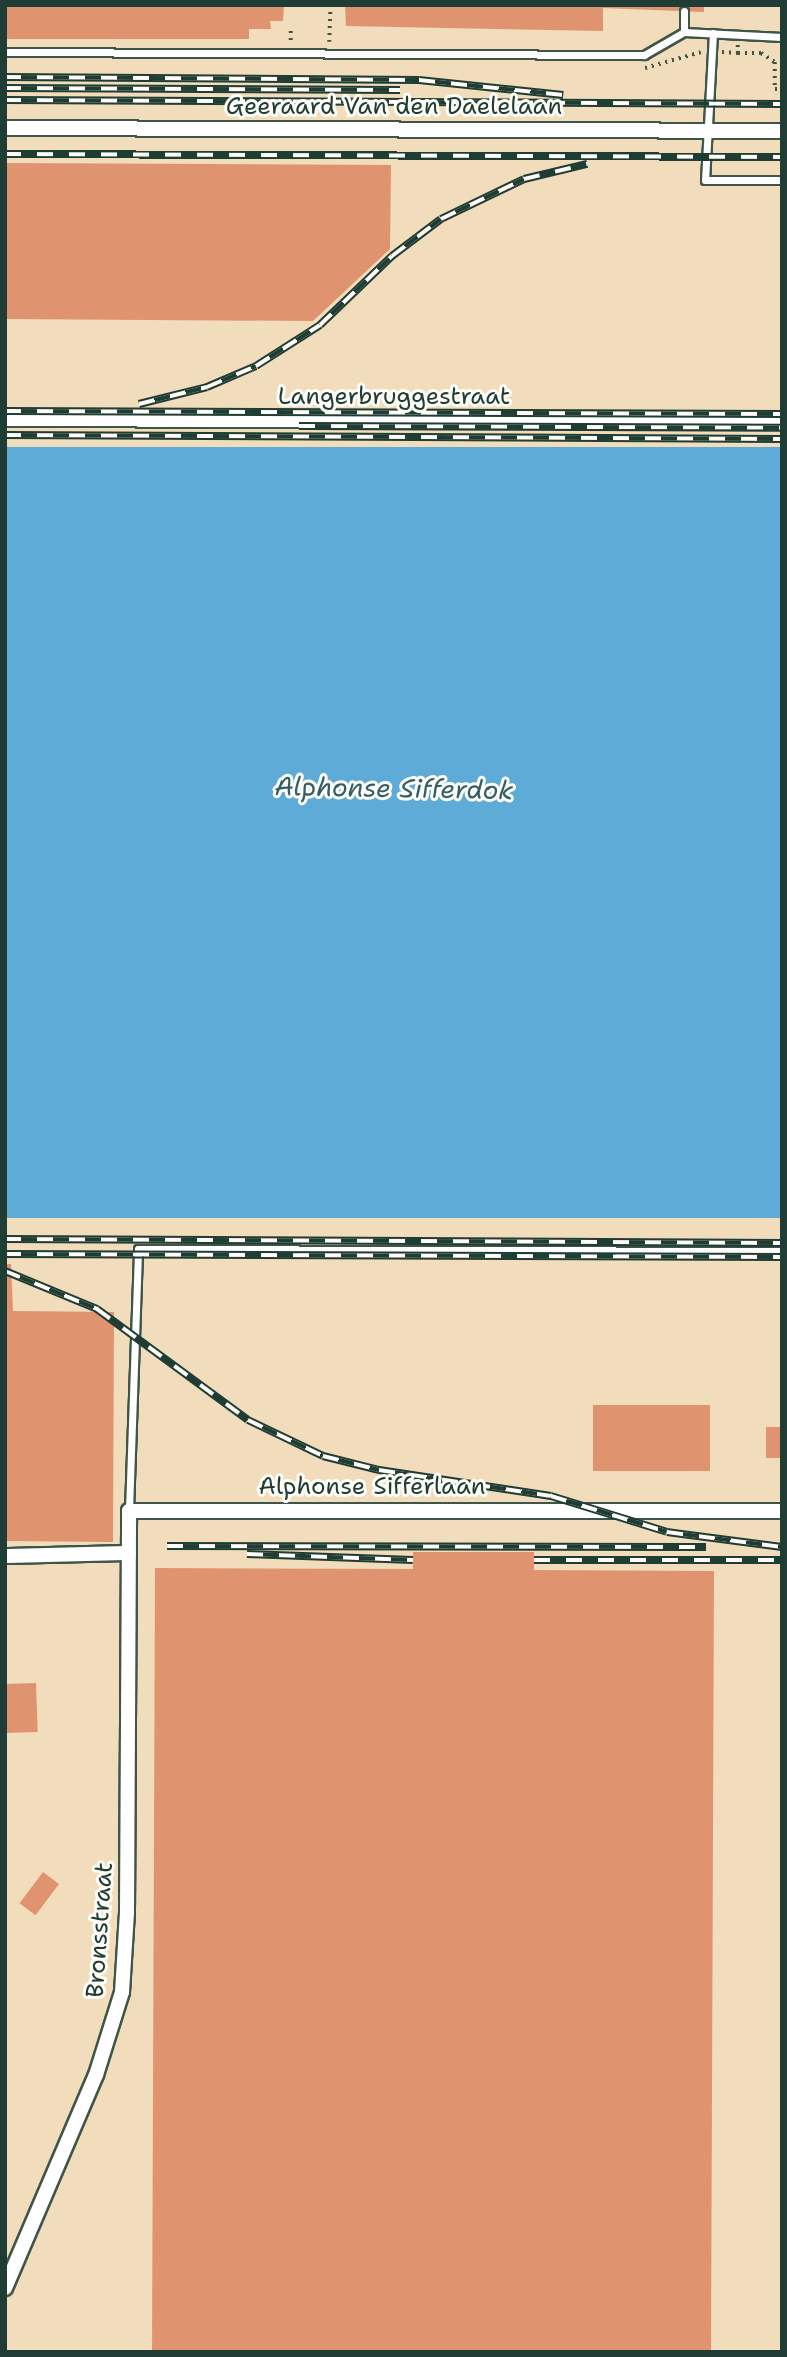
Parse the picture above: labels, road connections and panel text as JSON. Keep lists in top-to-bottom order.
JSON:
{
  "streets": {
    "street": [
      "Geeraard Van den Daelelaan",
      "Langerbruggestraat",
      "Alphonse Sifferlaan",
      "Bronsstraat"
    ]
  },
  "water": ["Alphonse Sifferdok"]
}
